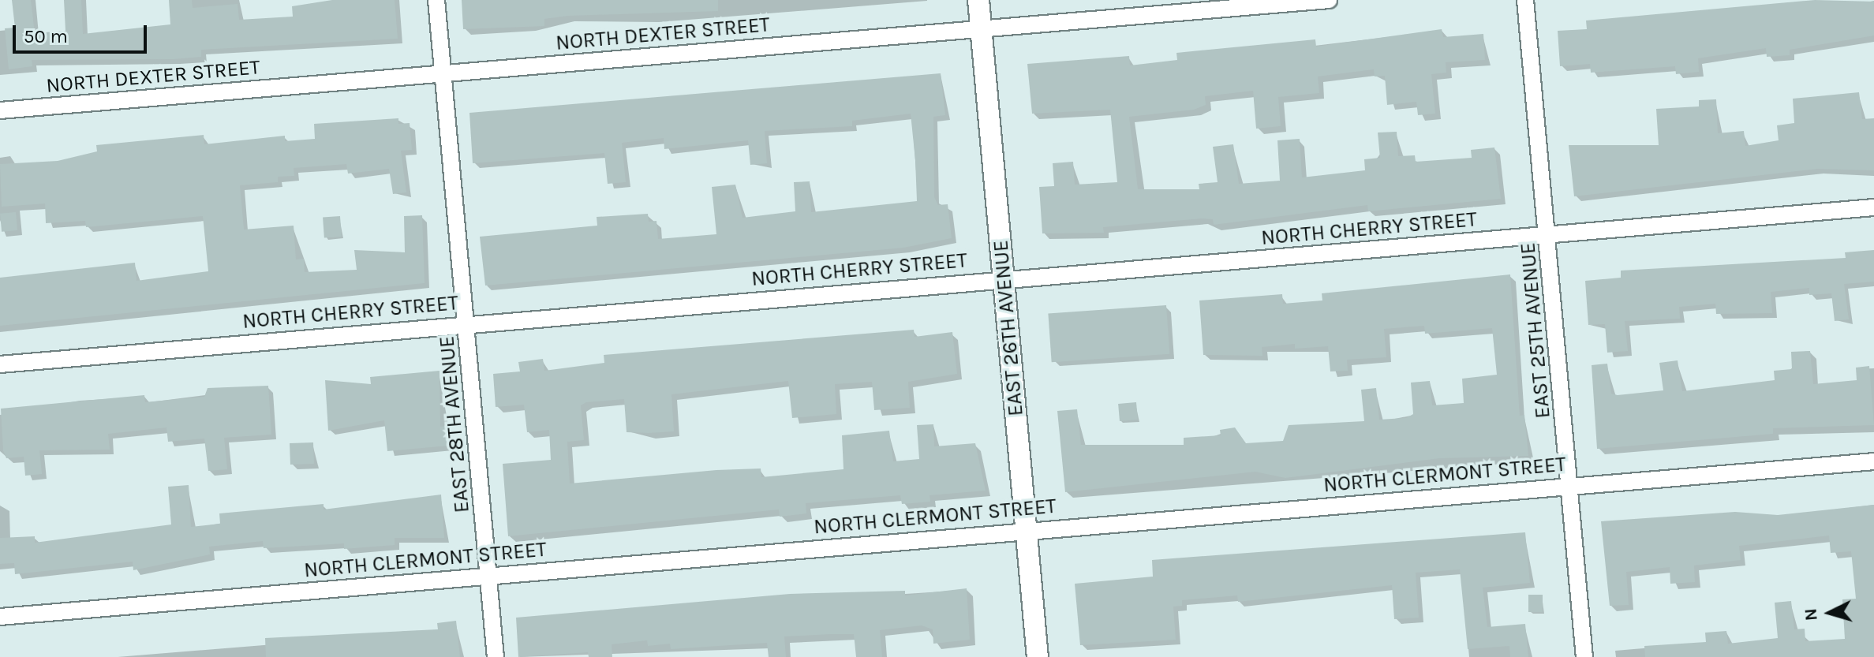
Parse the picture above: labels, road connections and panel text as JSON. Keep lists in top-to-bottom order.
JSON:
{
  "streets": {
    "street": [
      "NORTH DEXTER STREET",
      "NORTH CHERRY STREET",
      "EAST 26TH AVENUE",
      "EAST 25TH AVENUE",
      "EAST 28TH AVENUE",
      "NORTH CLERMONT STREET"
    ]
  },
  "crossings": [
    ["NORTH DEXTER STREET", "EAST 26TH AVENUE"],
    ["NORTH DEXTER STREET", "EAST 28TH AVENUE"],
    ["NORTH CHERRY STREET", "EAST 26TH AVENUE"],
    ["NORTH CHERRY STREET", "EAST 25TH AVENUE"],
    ["NORTH CHERRY STREET", "EAST 28TH AVENUE"],
    ["EAST 26TH AVENUE", "NORTH CLERMONT STREET"],
    ["EAST 25TH AVENUE", "NORTH CLERMONT STREET"],
    ["EAST 28TH AVENUE", "NORTH CLERMONT STREET"]
  ],
  "scale_bar": "50 m",
  "north": "left"
}
